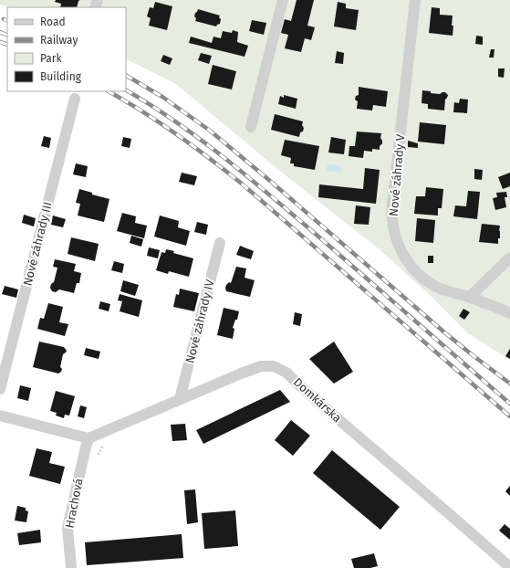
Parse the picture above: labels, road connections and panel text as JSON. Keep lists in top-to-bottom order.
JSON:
{
  "streets": {
    "street": [
      "Nové záhrady V",
      "Nové záhrady III",
      "Nové záhrady IV",
      "Domkárska",
      "Hrachová"
    ]
  },
  "crossings": [
    ["Nové záhrady IV", "Domkárska"],
    ["Domkárska", "Hrachová"]
  ],
  "legend": [
    "Road",
    "Railway",
    "Park",
    "Building"
  ]
}
